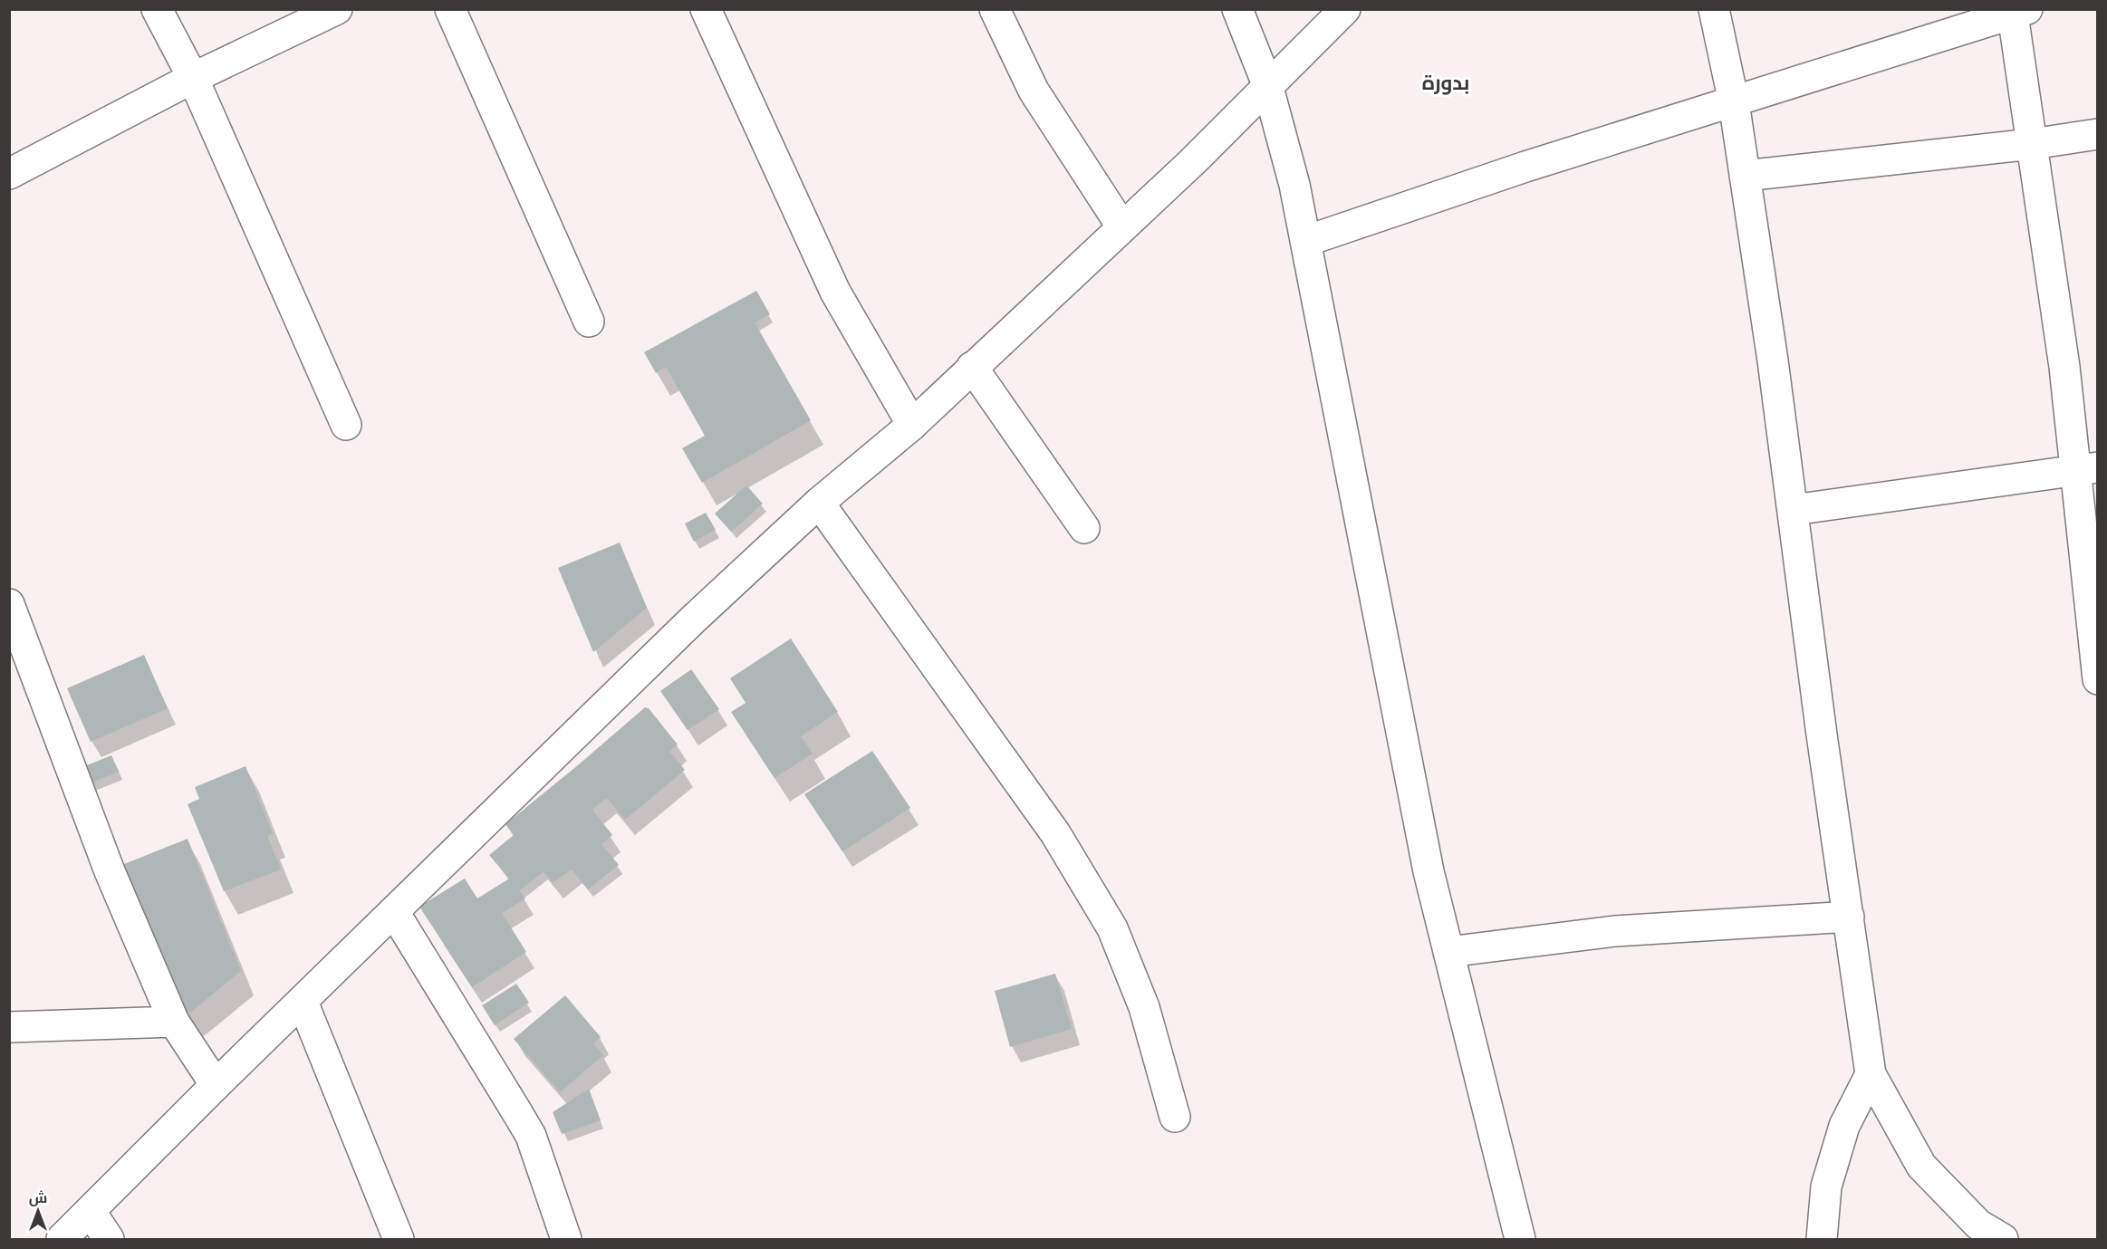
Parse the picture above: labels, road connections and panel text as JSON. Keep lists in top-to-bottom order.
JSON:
{
  "districts": ["بدورة"],
  "north": "top"
}
